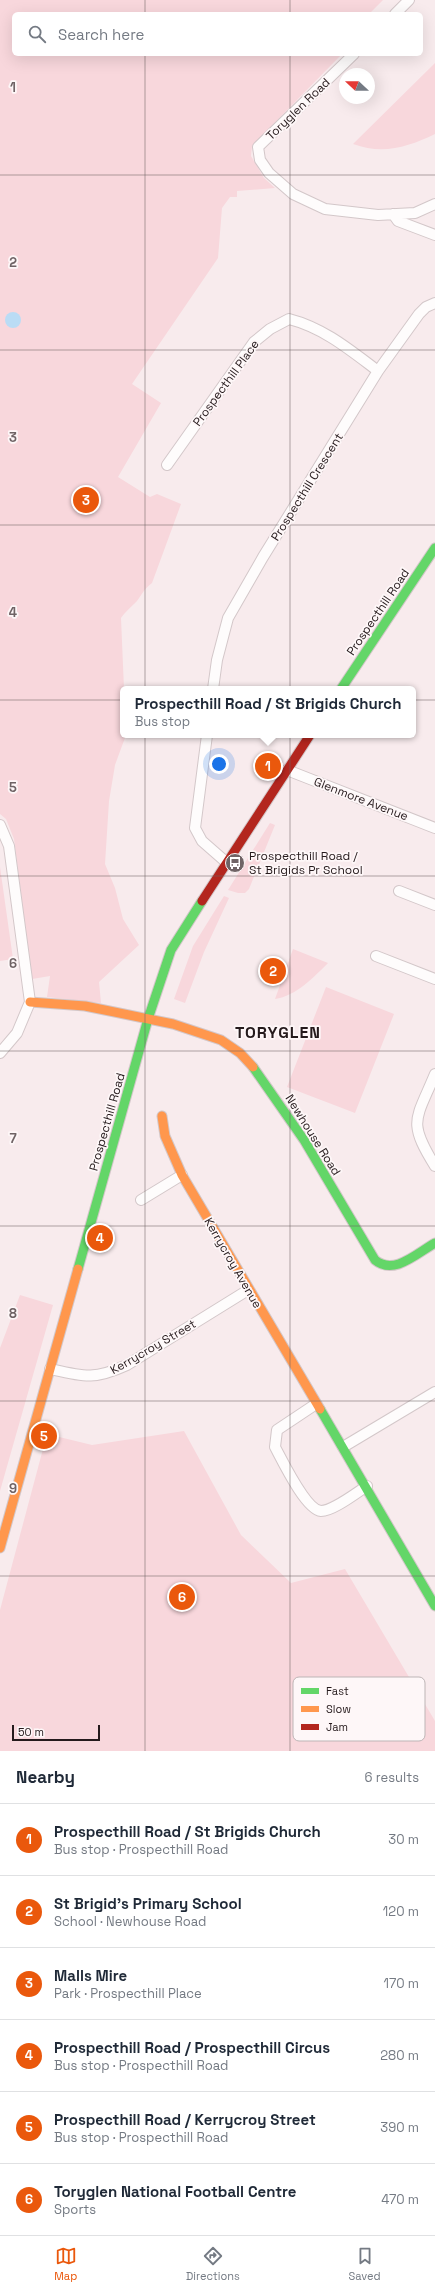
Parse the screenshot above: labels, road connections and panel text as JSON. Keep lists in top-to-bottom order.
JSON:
{
  "streets": {
    "street": [
      "Toryglen Road",
      "Prospecthill Place",
      "Prospecthill Crescent",
      "Prospecthill Road",
      "Glenmore Avenue",
      "Newhouse Road",
      "Kerrycroy Avenue",
      "Kerrycroy Street"
    ]
  },
  "crossings": [
    ["Prospecthill Place", "Prospecthill Crescent"],
    ["Prospecthill Road", "Glenmore Avenue"],
    ["Prospecthill Road", "Newhouse Road"],
    ["Prospecthill Road", "Kerrycroy Street"],
    ["Kerrycroy Avenue", "Kerrycroy Street"]
  ],
  "districts": ["TORYGLEN"],
  "places": {
    "bus stop": ["Prospecthill Road / St Brigids Pr School"]
  },
  "legend": ["Fast", "Slow", "Jam"],
  "scale_bar": "50 m",
  "north": "left",
  "page": {
    "search": "Search here",
    "pins": [
      "3",
      "1",
      "2",
      "4",
      "5",
      "6"
    ],
    "popup": ["Prospecthill Road / St Brigids Church", "Bus stop"],
    "scale": "50 m",
    "heading": ["Nearby", "6 results"],
    "list": [
      {
        "mark": "1",
        "name": "Prospecthill Road / St Brigids Church",
        "note": "Bus stop · Prospecthill Road",
        "value": "30 m"
      },
      {
        "mark": "2",
        "name": "St Brigid's Primary School",
        "note": "School · Newhouse Road",
        "value": "120 m"
      },
      {
        "mark": "3",
        "name": "Malls Mire",
        "note": "Park · Prospecthill Place",
        "value": "170 m"
      },
      {
        "mark": "4",
        "name": "Prospecthill Road / Prospecthill Circus",
        "note": "Bus stop · Prospecthill Road",
        "value": "280 m"
      },
      {
        "mark": "5",
        "name": "Prospecthill Road / Kerrycroy Street",
        "note": "Bus stop · Prospecthill Road",
        "value": "390 m"
      },
      {
        "mark": "6",
        "name": "Toryglen National Football Centre",
        "note": "Sports",
        "value": "470 m"
      }
    ],
    "nav": ["Map", "Directions", "Saved"]
  },
  "grid": {
    "rows": [
      "1",
      "2",
      "3",
      "4",
      "5",
      "6",
      "7",
      "8",
      "9"
    ]
  }
}
